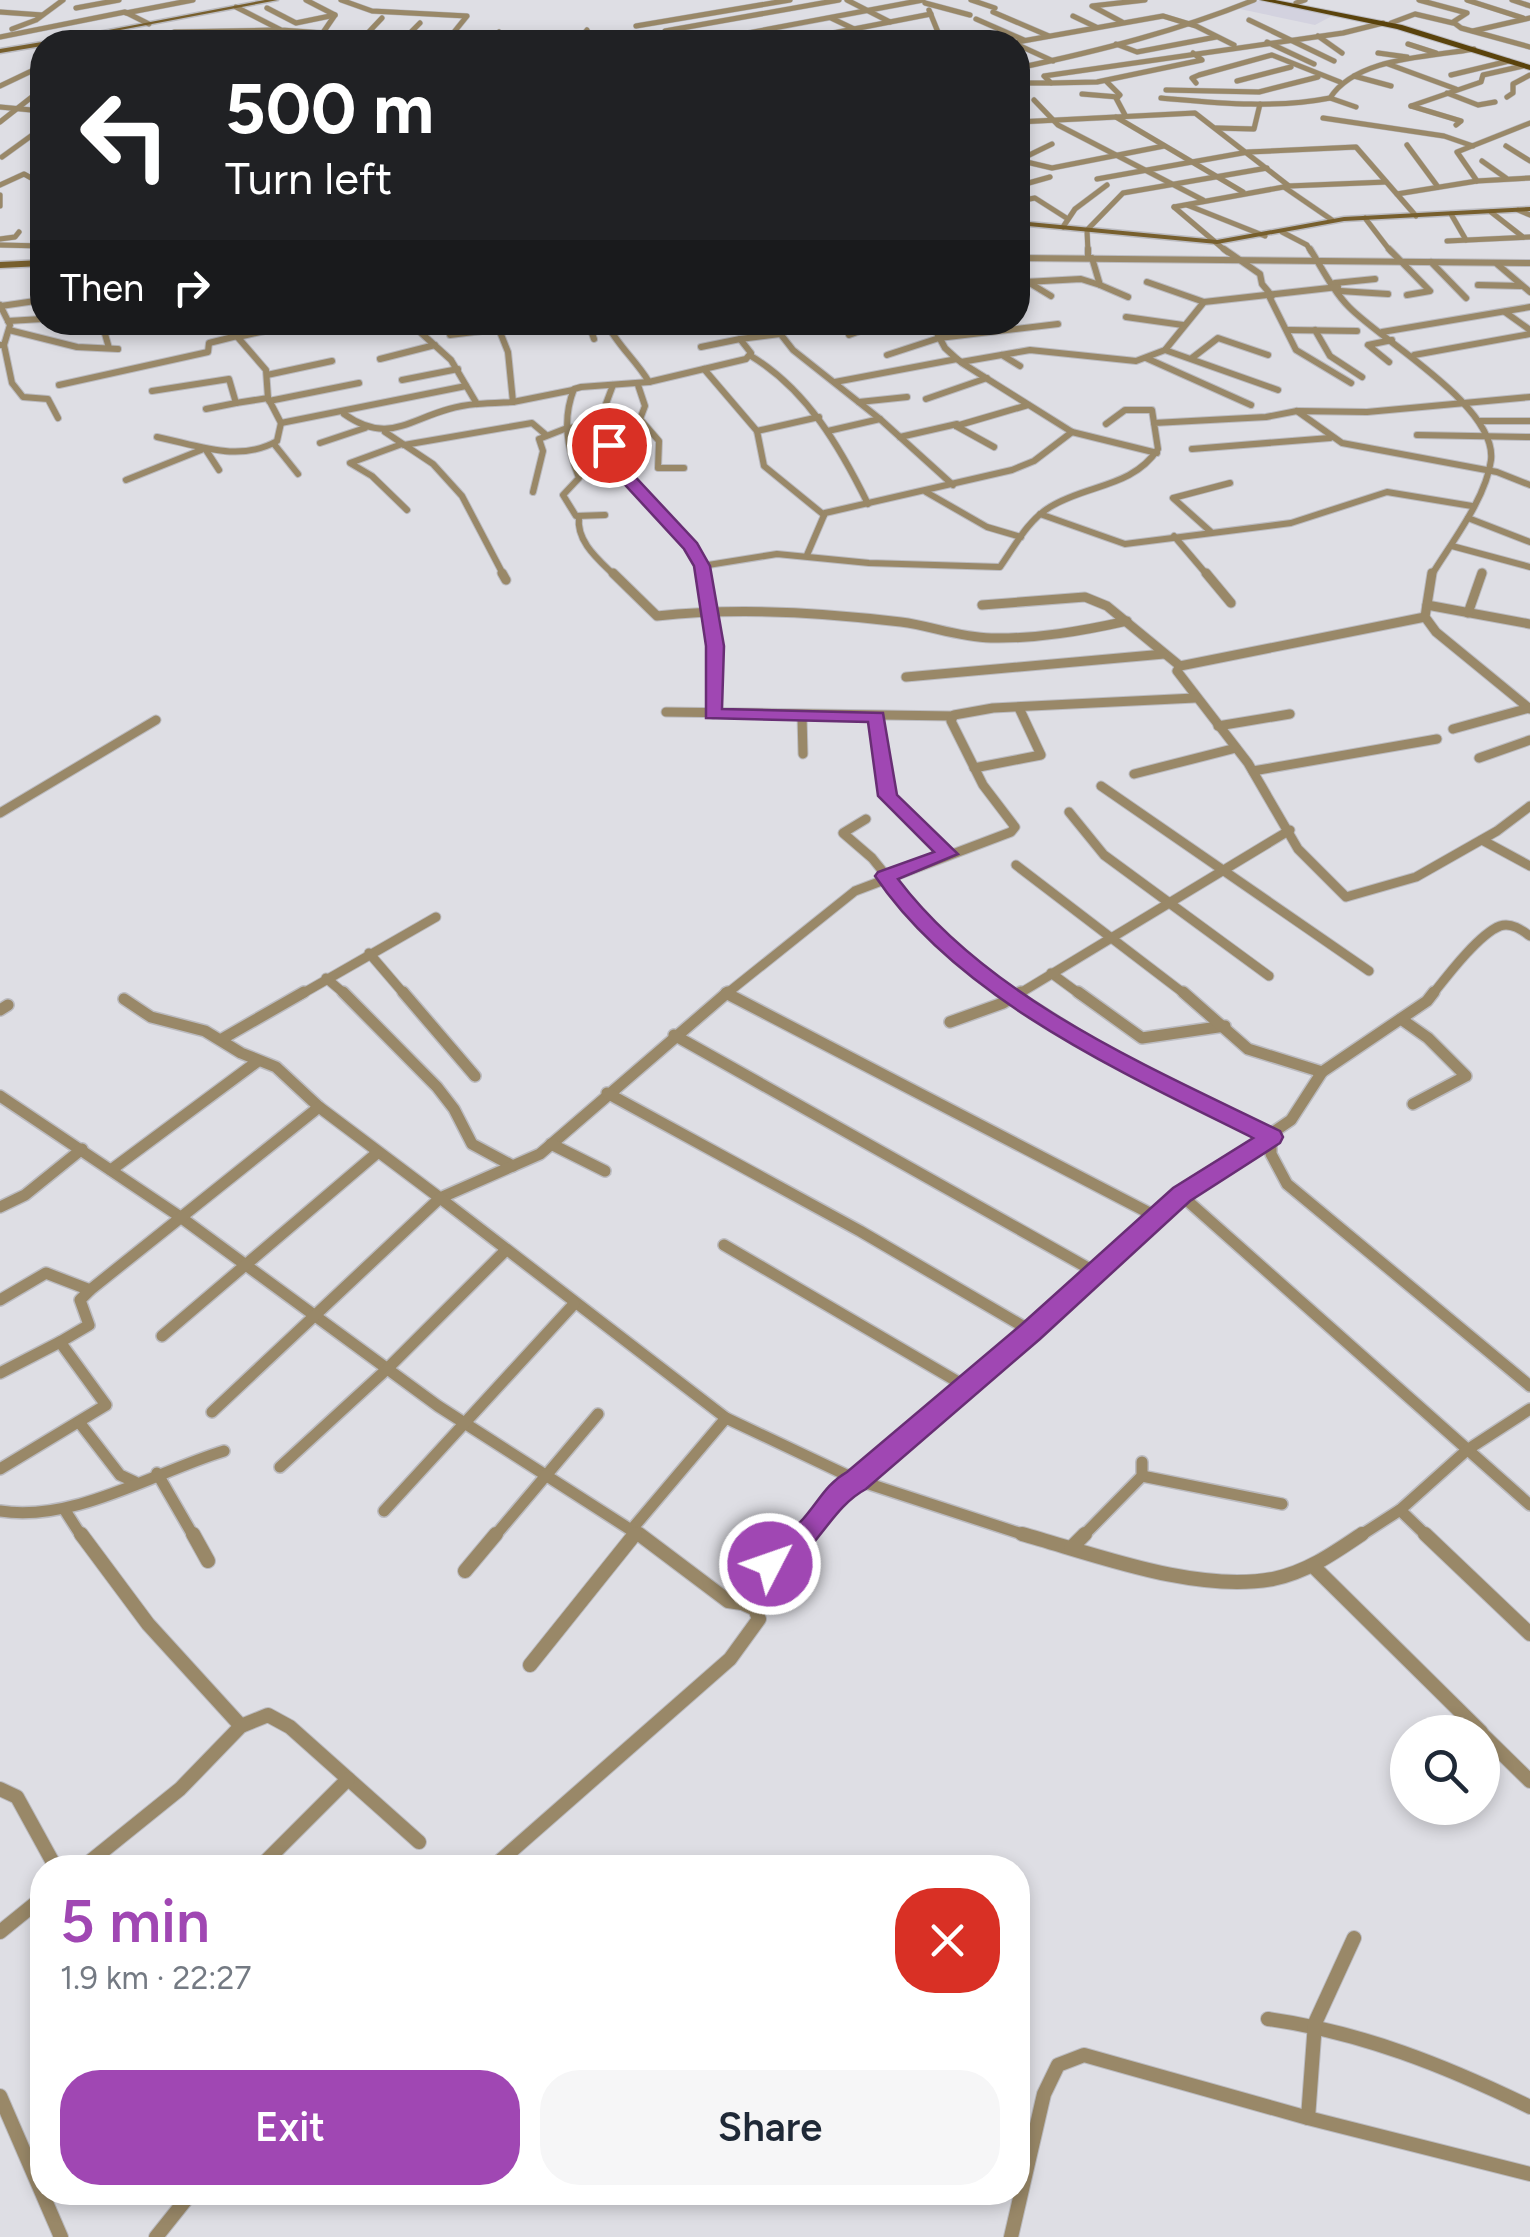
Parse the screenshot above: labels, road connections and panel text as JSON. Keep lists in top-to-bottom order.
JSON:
{
  "page": {
    "turn": ["500 m", "Turn left"],
    "then": "Then",
    "heading": ["5 min", "1.9 km · 22:27"],
    "buttons": ["Exit", "Share"]
  }
}
